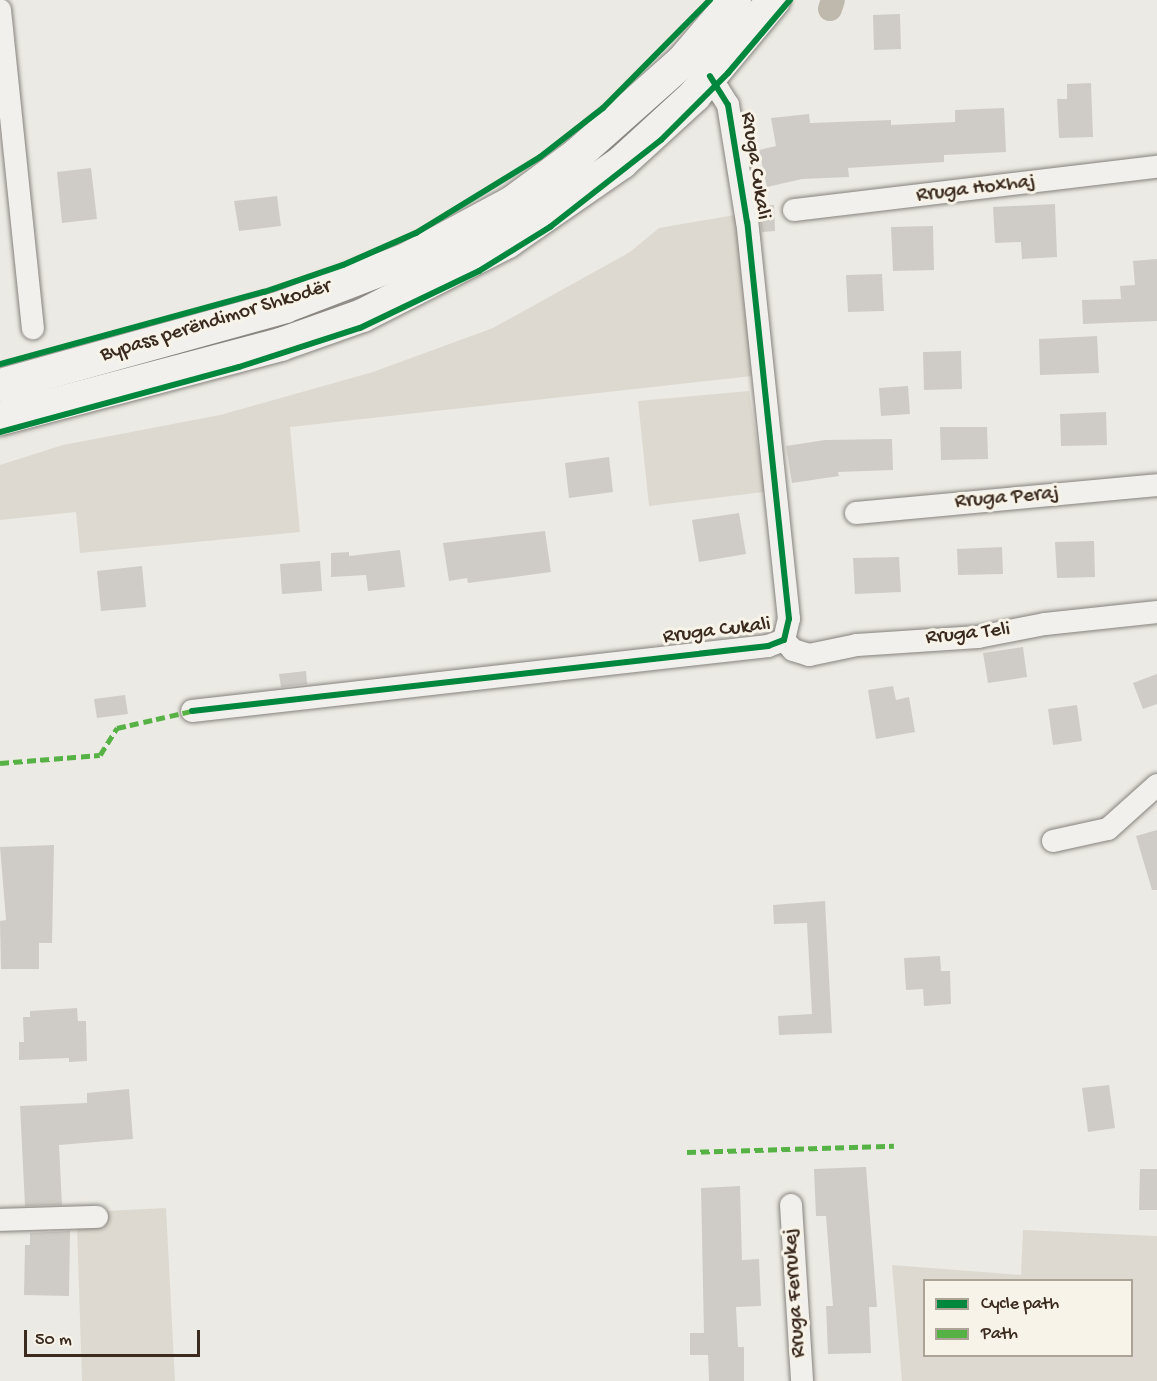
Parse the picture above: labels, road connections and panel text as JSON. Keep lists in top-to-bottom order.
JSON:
{
  "streets": {
    "highway": ["Bypass perëndimor Shkodër"],
    "street": [
      "Rruga Cukali",
      "Rruga Hoxhaj",
      "Rruga Peraj",
      "Rruga Teli",
      "Rruga Ferrukej"
    ]
  },
  "crossings": [
    ["Rruga Cukali", "Bypass perëndimor Shkodër"],
    ["Rruga Cukali", "Rruga Teli"]
  ],
  "legend": ["Cycle path", "Path"],
  "scale_bar": "50 m"
}
